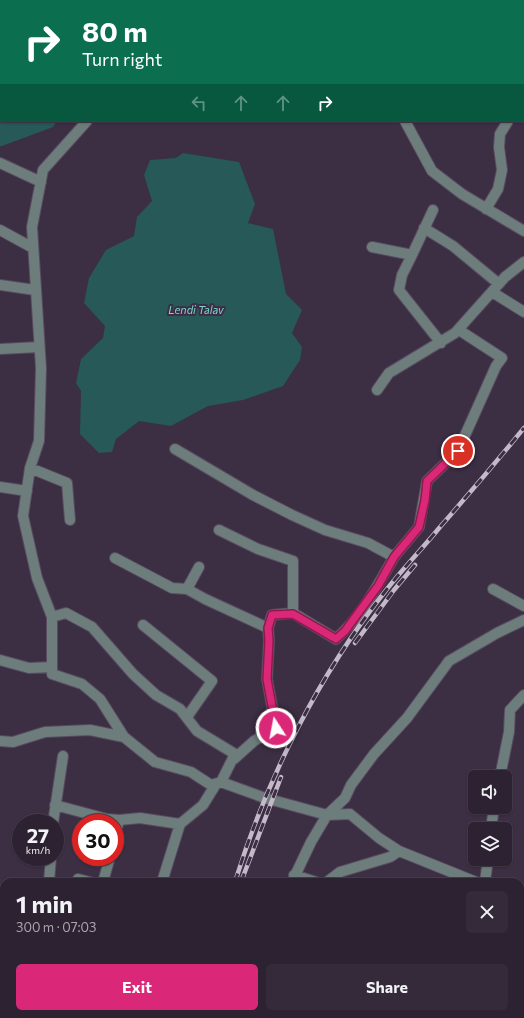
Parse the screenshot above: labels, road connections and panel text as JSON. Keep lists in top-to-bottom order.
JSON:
{
  "water": ["Lendi Talav"],
  "page": {
    "turn": ["80 m", "Turn right"],
    "speed": "27 km/h",
    "limit": "30",
    "heading": ["1 min", "300 m · 07:03"],
    "buttons": ["Exit", "Share"]
  }
}
